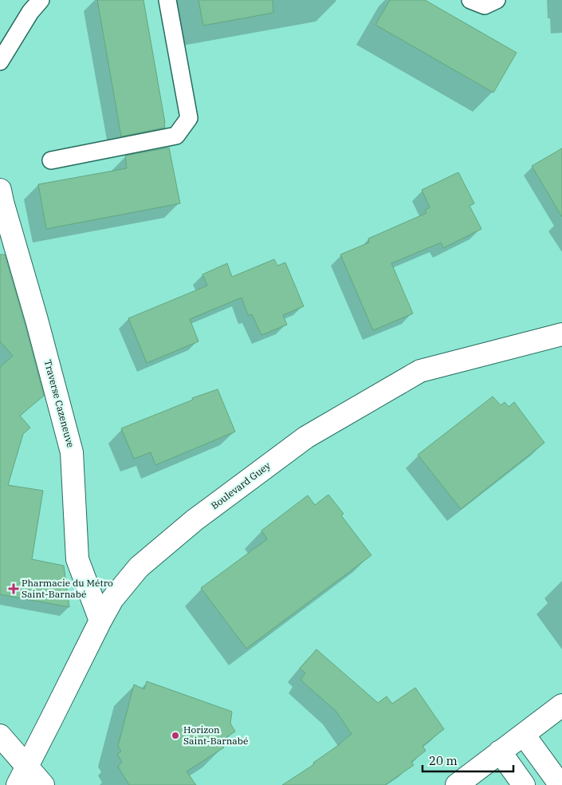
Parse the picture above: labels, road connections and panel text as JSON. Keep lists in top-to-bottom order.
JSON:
{
  "streets": {
    "street": ["Traverse Cazeneuve", "Boulevard Guey"]
  },
  "crossings": [
    ["Traverse Cazeneuve", "Boulevard Guey"]
  ],
  "places": {
    "health": ["Pharmacie du Métro Saint-Barnabé"],
    "other": ["Horizon Saint-Barnabé"]
  },
  "scale_bar": "20 m"
}
